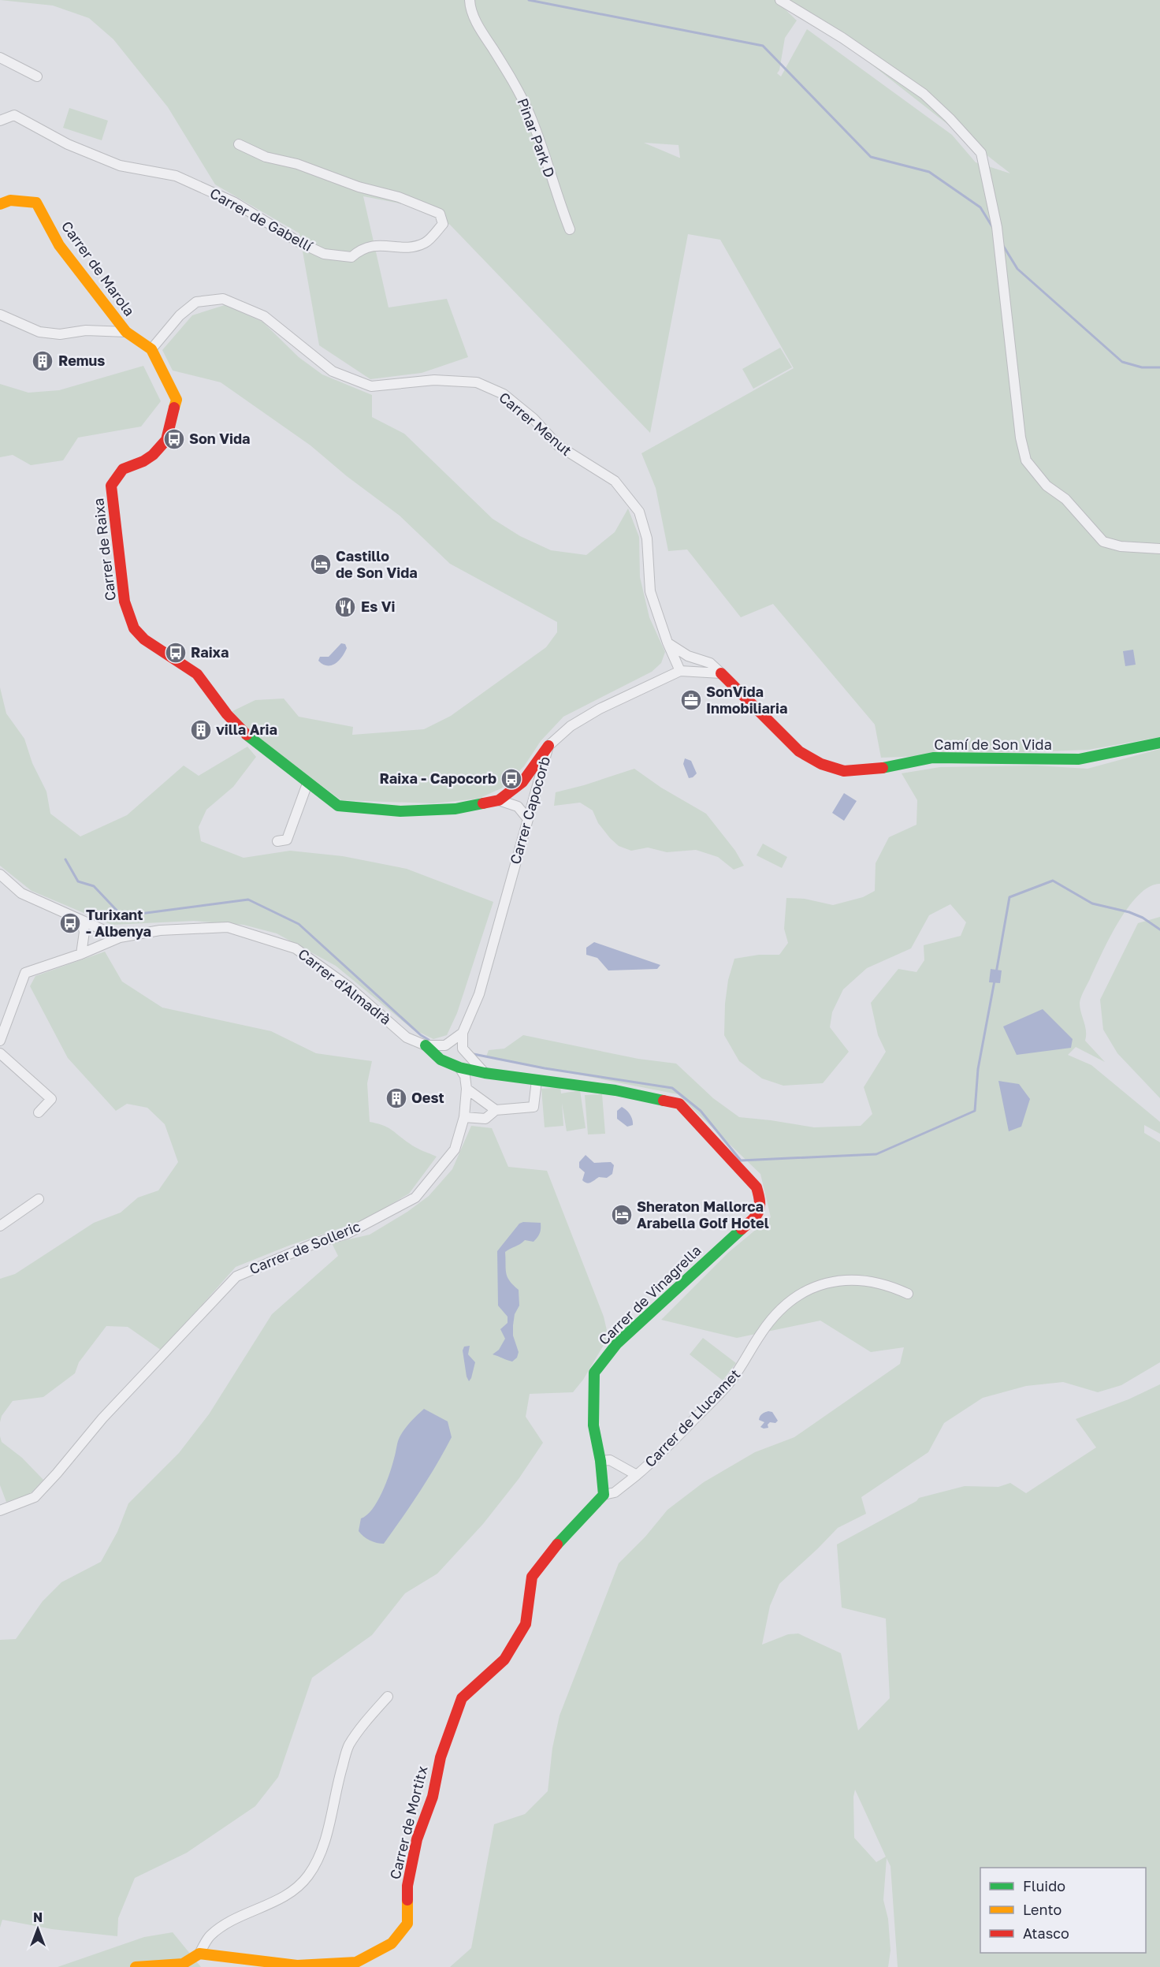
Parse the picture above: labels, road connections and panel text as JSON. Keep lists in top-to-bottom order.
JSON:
{
  "streets": {
    "street": [
      "Pinar Park D",
      "Carrer de Gabellí",
      "Carrer de Marola",
      "Carrer Menut",
      "Carrer de Raixa",
      "Camí de Son Vida",
      "Carrer Capocorb",
      "Carrer d'Almadrà",
      "Carrer de Solleric",
      "Carrer de Vinagrella",
      "Carrer de Llucamet",
      "Carrer de Mortitx"
    ]
  },
  "crossings": [
    ["Carrer de Marola", "Carrer Menut"],
    ["Carrer de Marola", "Carrer de Raixa"],
    ["Carrer Menut", "Carrer de Raixa"],
    ["Carrer Menut", "Carrer Capocorb"],
    ["Carrer de Raixa", "Carrer Capocorb"],
    ["Camí de Son Vida", "Carrer Capocorb"],
    ["Carrer d'Almadrà", "Carrer de Vinagrella"],
    ["Carrer de Solleric", "Carrer de Vinagrella"],
    ["Carrer de Vinagrella", "Carrer de Llucamet"],
    ["Carrer de Vinagrella", "Carrer de Mortitx"],
    ["Carrer de Llucamet", "Carrer de Mortitx"]
  ],
  "places": {
    "building": ["Remus", "villa Aria", "Oest"],
    "bus stop": [
      "Son Vida",
      "Raixa",
      "Raixa - Capocorb",
      "Turixant - Albenya"
    ],
    "hotel": ["Castillo de Son Vida", "Sheraton Mallorca Arabella Golf Hotel"],
    "restaurant": ["Es Vi"],
    "office": ["SonVida Inmobiliaria"]
  },
  "legend": ["Fluido", "Lento", "Atasco"],
  "north": "top"
}
